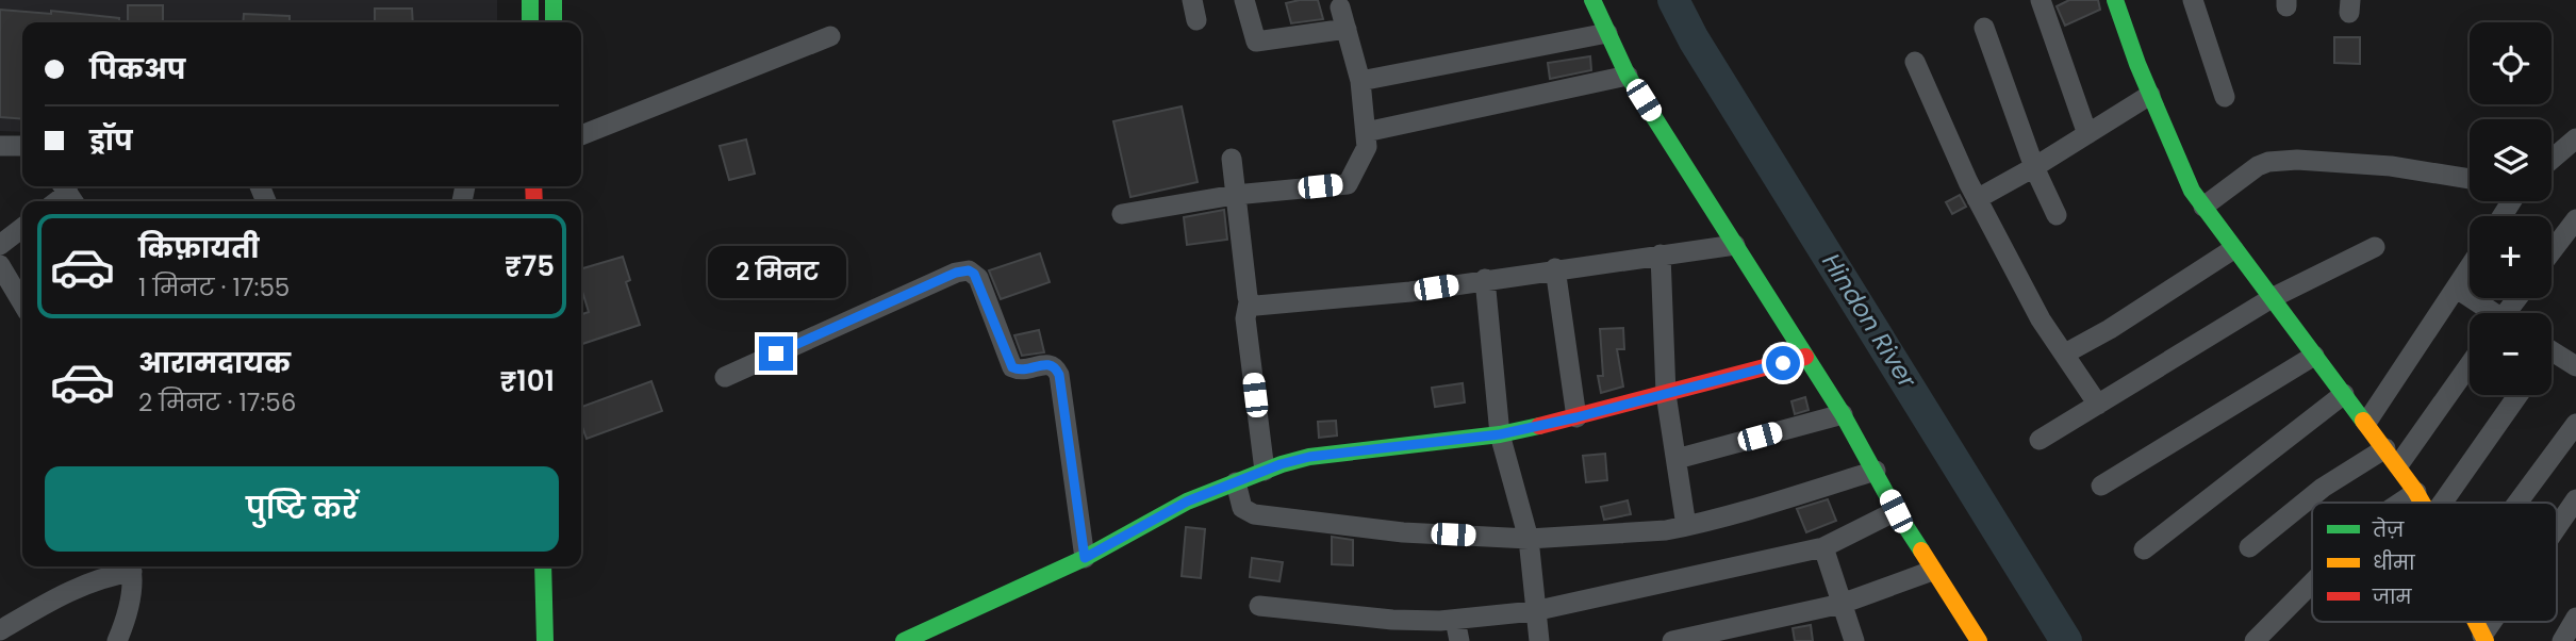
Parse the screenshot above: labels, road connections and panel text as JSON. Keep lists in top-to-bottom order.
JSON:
{
  "water": ["Hindon River"],
  "legend": ["तेज़", "धीमा", "जाम"],
  "page": {
    "map_buttons": ["+", "−"],
    "banner": ["पिकअप", "ड्रॉप"],
    "list": [
      {
        "name": "किफ़ायती",
        "note": "1 मिनट · 17:55",
        "value": "₹75"
      },
      {
        "name": "आरामदायक",
        "note": "2 मिनट · 17:56",
        "value": "₹101"
      }
    ],
    "bubble": "2 मिनट",
    "buttons": "पुष्टि करें"
  }
}
